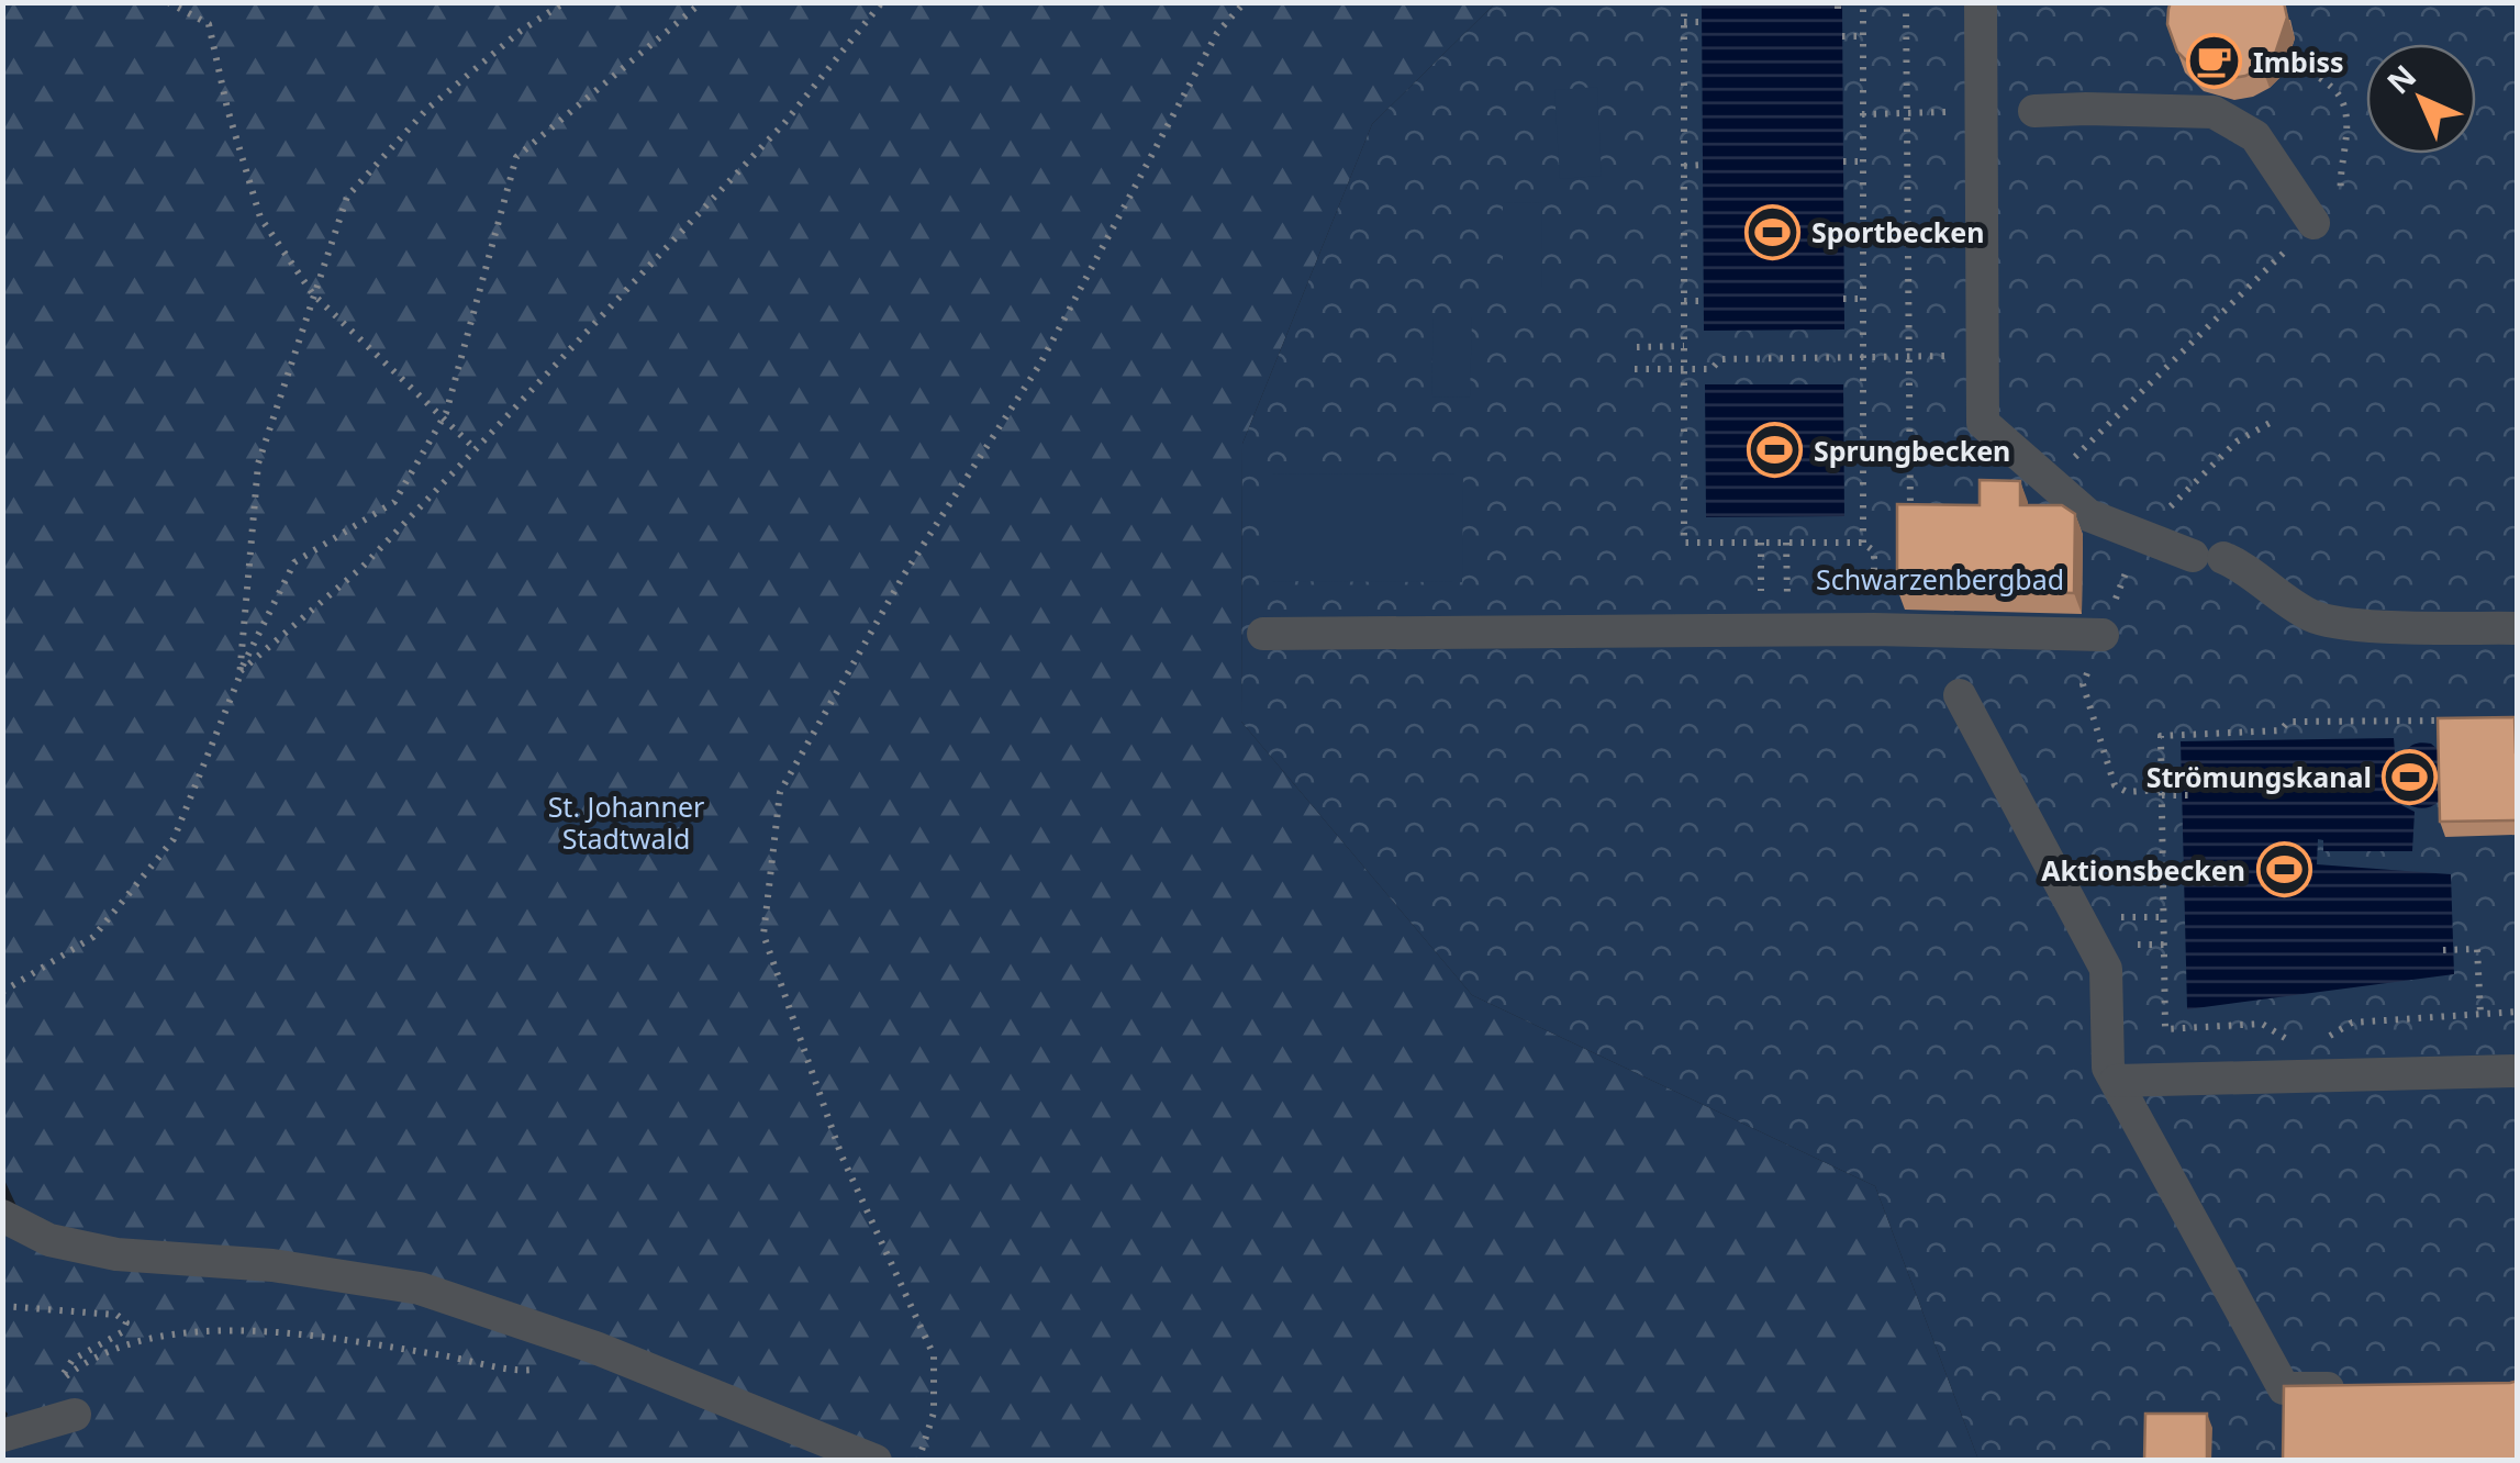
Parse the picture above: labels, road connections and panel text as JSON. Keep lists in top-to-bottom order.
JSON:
{
  "parks": ["Schwarzenbergbad", "St. Johanner Stadtwald"],
  "places": {
    "cafe": ["Imbiss"],
    "sports": [
      "Sportbecken",
      "Sprungbecken",
      "Strömungskanal",
      "Aktionsbecken"
    ]
  },
  "north": "top left"
}
